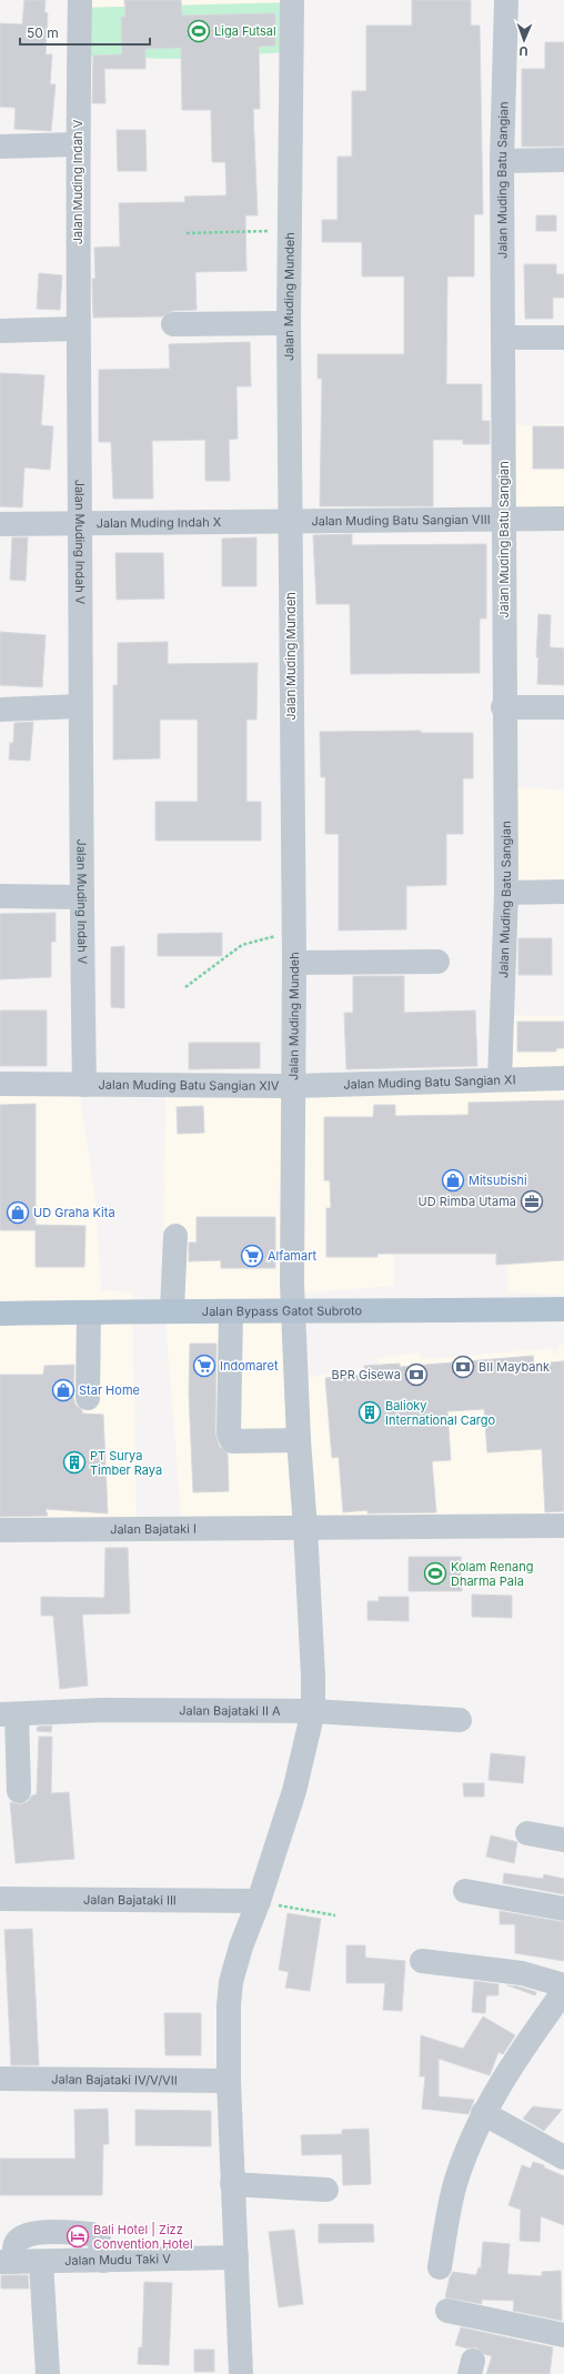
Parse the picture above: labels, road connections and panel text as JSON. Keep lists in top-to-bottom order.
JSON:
{
  "streets": {
    "main road": ["Jalan Bypass Gatot Subroto"],
    "street": [
      "Jalan Muding Batu Sangian",
      "Jalan Muding Indah V",
      "Jalan Muding Mundeh",
      "Jalan Muding Batu Sangian VIII",
      "Jalan Muding Indah X",
      "Jalan Muding Batu Sangian XI",
      "Jalan Muding Batu Sangian XIV",
      "Jalan Bajataki I",
      "Jalan Bajataki II A",
      "Jalan Bajataki III",
      "Jalan Bajataki IV/V/VII",
      "Jalan Mudu Taki V"
    ]
  },
  "crossings": [
    ["Jalan Muding Batu Sangian", "Jalan Muding Batu Sangian VIII"],
    ["Jalan Muding Batu Sangian", "Jalan Muding Batu Sangian XI"],
    ["Jalan Muding Indah V", "Jalan Muding Indah X"],
    ["Jalan Muding Indah V", "Jalan Muding Batu Sangian XIV"],
    ["Jalan Muding Mundeh", "Jalan Muding Batu Sangian VIII"],
    ["Jalan Muding Mundeh", "Jalan Muding Indah X"],
    ["Jalan Muding Mundeh", "Jalan Muding Batu Sangian XI"],
    ["Jalan Muding Mundeh", "Jalan Muding Batu Sangian XIV"],
    ["Jalan Muding Mundeh", "Jalan Bypass Gatot Subroto"],
    ["Jalan Muding Mundeh", "Jalan Bajataki I"],
    ["Jalan Muding Mundeh", "Jalan Bajataki II A"],
    ["Jalan Muding Mundeh", "Jalan Bajataki III"],
    ["Jalan Muding Mundeh", "Jalan Bajataki IV/V/VII"],
    ["Jalan Muding Mundeh", "Jalan Mudu Taki V"],
    ["Jalan Muding Batu Sangian VIII", "Jalan Muding Indah X"],
    ["Jalan Muding Batu Sangian XI", "Jalan Muding Batu Sangian XIV"]
  ],
  "places": {
    "sports": ["Liga Futsal", "Kolam Renang Dharma Pala"],
    "shop": ["Mitsubishi", "UD Graha Kita", "Star Home"],
    "office": ["UD Rimba Utama"],
    "supermarket": ["Alfamart", "Indomaret"],
    "bank": ["BII Maybank", "BPR Gisewa"],
    "building": ["Balioky International Cargo", "PT Surya Timber Raya"],
    "hotel": ["Bali Hotel | Zizz Convention Hotel"]
  },
  "scale_bar": "50 m",
  "north": "bottom"
}
